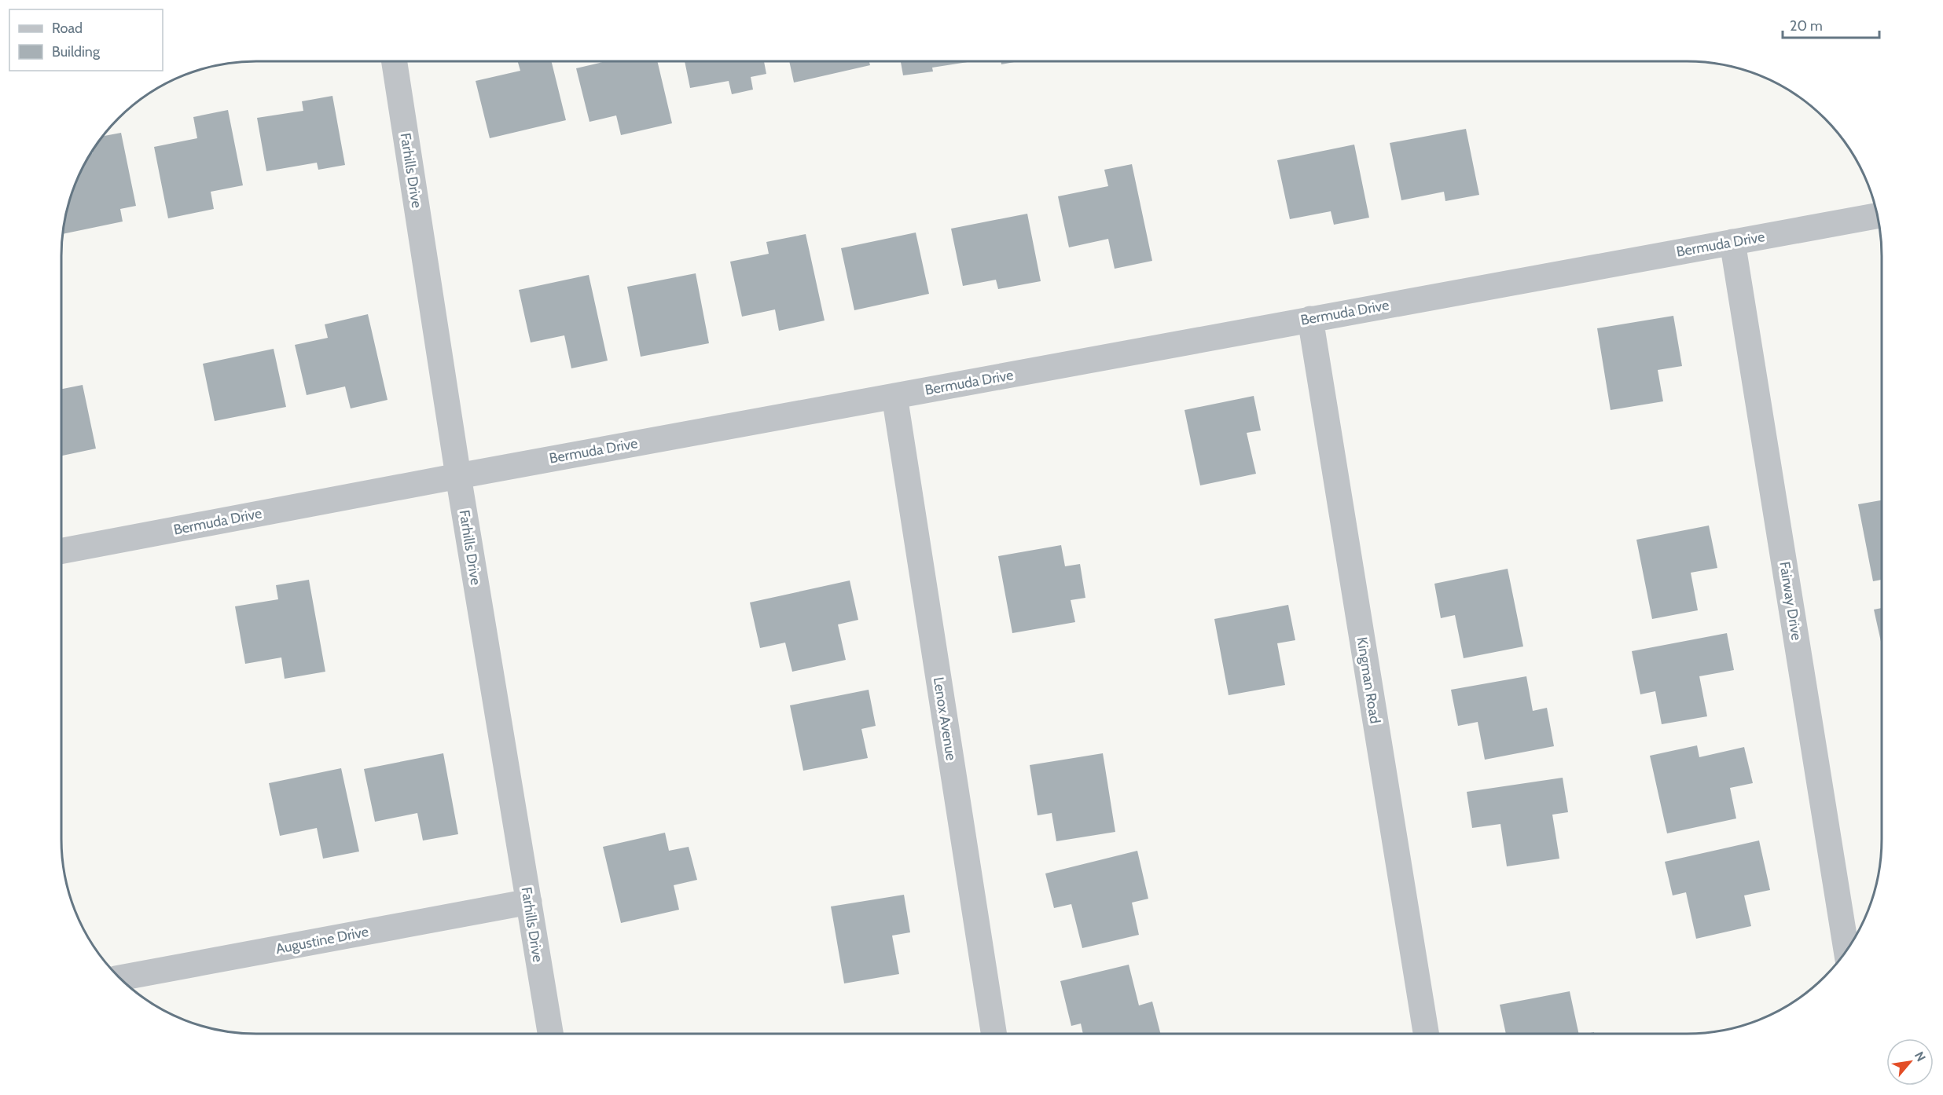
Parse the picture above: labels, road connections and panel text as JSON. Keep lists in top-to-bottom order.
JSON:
{
  "streets": {
    "street": [
      "Farhills Drive",
      "Bermuda Drive",
      "Fairway Drive",
      "Kingman Road",
      "Lenox Avenue",
      "Augustine Drive"
    ]
  },
  "crossings": [
    ["Farhills Drive", "Bermuda Drive"],
    ["Farhills Drive", "Augustine Drive"],
    ["Bermuda Drive", "Fairway Drive"],
    ["Bermuda Drive", "Kingman Road"],
    ["Bermuda Drive", "Lenox Avenue"]
  ],
  "legend": ["Road", "Building"],
  "scale_bar": "20 m",
  "north": "top right"
}
